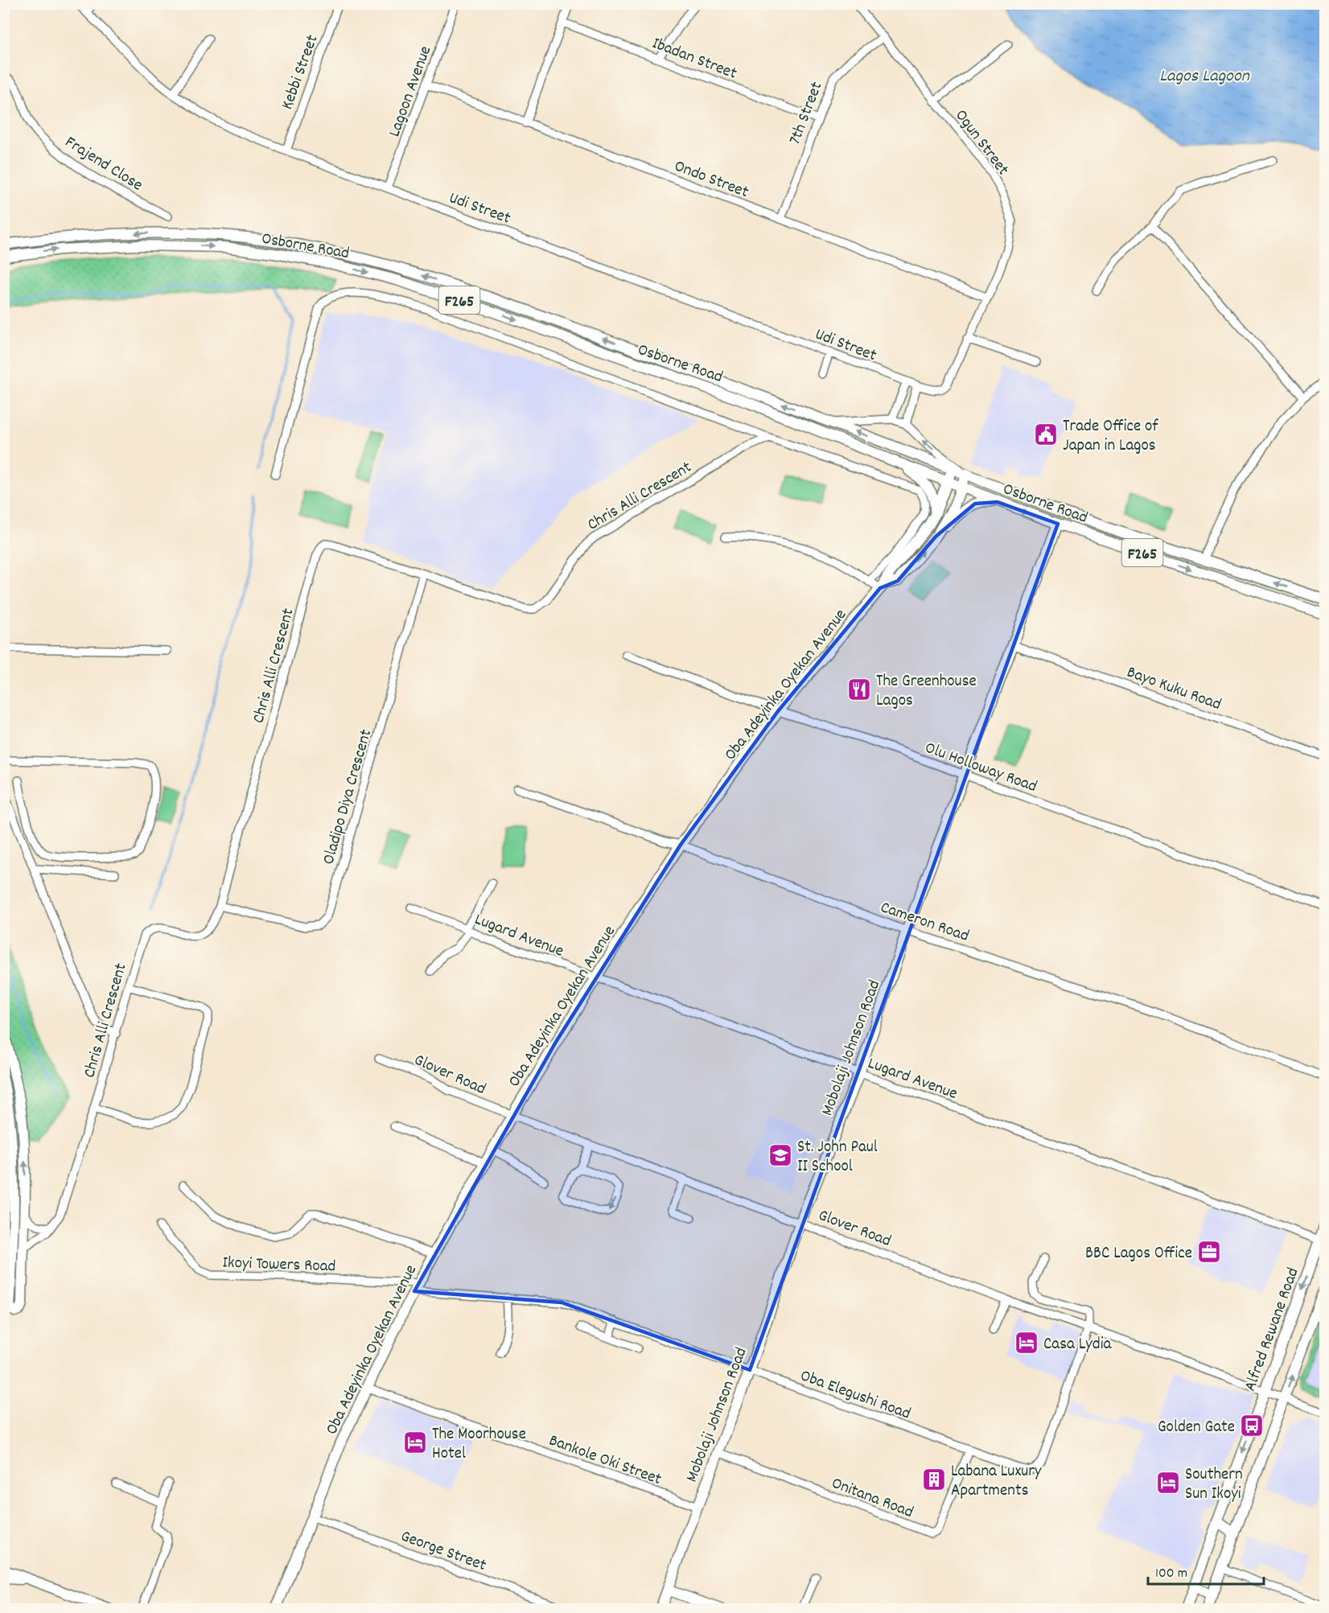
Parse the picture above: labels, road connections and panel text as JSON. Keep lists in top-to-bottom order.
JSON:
{
  "streets": {
    "main road": [
      "Osborne Road",
      "F265",
      "Oba Adeyinka Oyekan Avenue",
      "Mobolaji Johnson Road",
      "Alfred Rewane Road"
    ],
    "street": [
      "Ibadan Street",
      "Kebbi Street",
      "Lagoon Avenue",
      "7th Street",
      "Ogun Street",
      "Frajend Close",
      "Ondo Street",
      "Udi Street",
      "Chris Alli Crescent",
      "Bayo Kuku Road",
      "Olu Holloway Road",
      "Oladipo Diya Crescent",
      "Cameron Road",
      "Lugard Avenue",
      "Glover Road",
      "Ikoyi Towers Road",
      "Oba Elegushi Road",
      "Bankole Oki Street",
      "Onitana Road",
      "George Street"
    ]
  },
  "crossings": [
    ["Ibadan Street", "7th Street"],
    ["Kebbi Street", "Udi Street"],
    ["Lagoon Avenue", "Ondo Street"],
    ["Lagoon Avenue", "Udi Street"],
    ["7th Street", "Ogun Street"],
    ["7th Street", "Ondo Street"],
    ["Ogun Street", "Ondo Street"],
    ["Ogun Street", "Udi Street"],
    ["Osborne Road", "Oba Adeyinka Oyekan Avenue"],
    ["Osborne Road", "Mobolaji Johnson Road"],
    ["Chris Alli Crescent", "Oladipo Diya Crescent"],
    ["Oba Adeyinka Oyekan Avenue", "Olu Holloway Road"],
    ["Oba Adeyinka Oyekan Avenue", "Cameron Road"],
    ["Oba Adeyinka Oyekan Avenue", "Lugard Avenue"],
    ["Oba Adeyinka Oyekan Avenue", "Glover Road"],
    ["Oba Adeyinka Oyekan Avenue", "Ikoyi Towers Road"],
    ["Oba Adeyinka Oyekan Avenue", "Oba Elegushi Road"],
    ["Oba Adeyinka Oyekan Avenue", "Bankole Oki Street"],
    ["Oba Adeyinka Oyekan Avenue", "George Street"],
    ["Bayo Kuku Road", "Mobolaji Johnson Road"],
    ["Olu Holloway Road", "Mobolaji Johnson Road"],
    ["Cameron Road", "Mobolaji Johnson Road"],
    ["Lugard Avenue", "Mobolaji Johnson Road"],
    ["Lugard Avenue", "Alfred Rewane Road"],
    ["Mobolaji Johnson Road", "Glover Road"],
    ["Mobolaji Johnson Road", "Oba Elegushi Road"],
    ["Mobolaji Johnson Road", "Bankole Oki Street"],
    ["Mobolaji Johnson Road", "Onitana Road"],
    ["Glover Road", "Alfred Rewane Road"],
    ["Glover Road", "Oba Elegushi Road"],
    ["Ikoyi Towers Road", "Oba Elegushi Road"],
    ["Oba Elegushi Road", "Onitana Road"]
  ],
  "water": ["Lagos Lagoon"],
  "places": {
    "public building": ["Trade Office of Japan in Lagos"],
    "restaurant": ["The Greenhouse Lagos"],
    "school or university": ["St. John Paul II School"],
    "office": ["BBC Lagos Office"],
    "hotel": ["Casa Lydia", "The Moorhouse Hotel", "Southern Sun Ikoyi"],
    "bus stop": ["Golden Gate"],
    "building": ["Labana Luxury Apartments"]
  },
  "scale_bar": "100 m"
}
